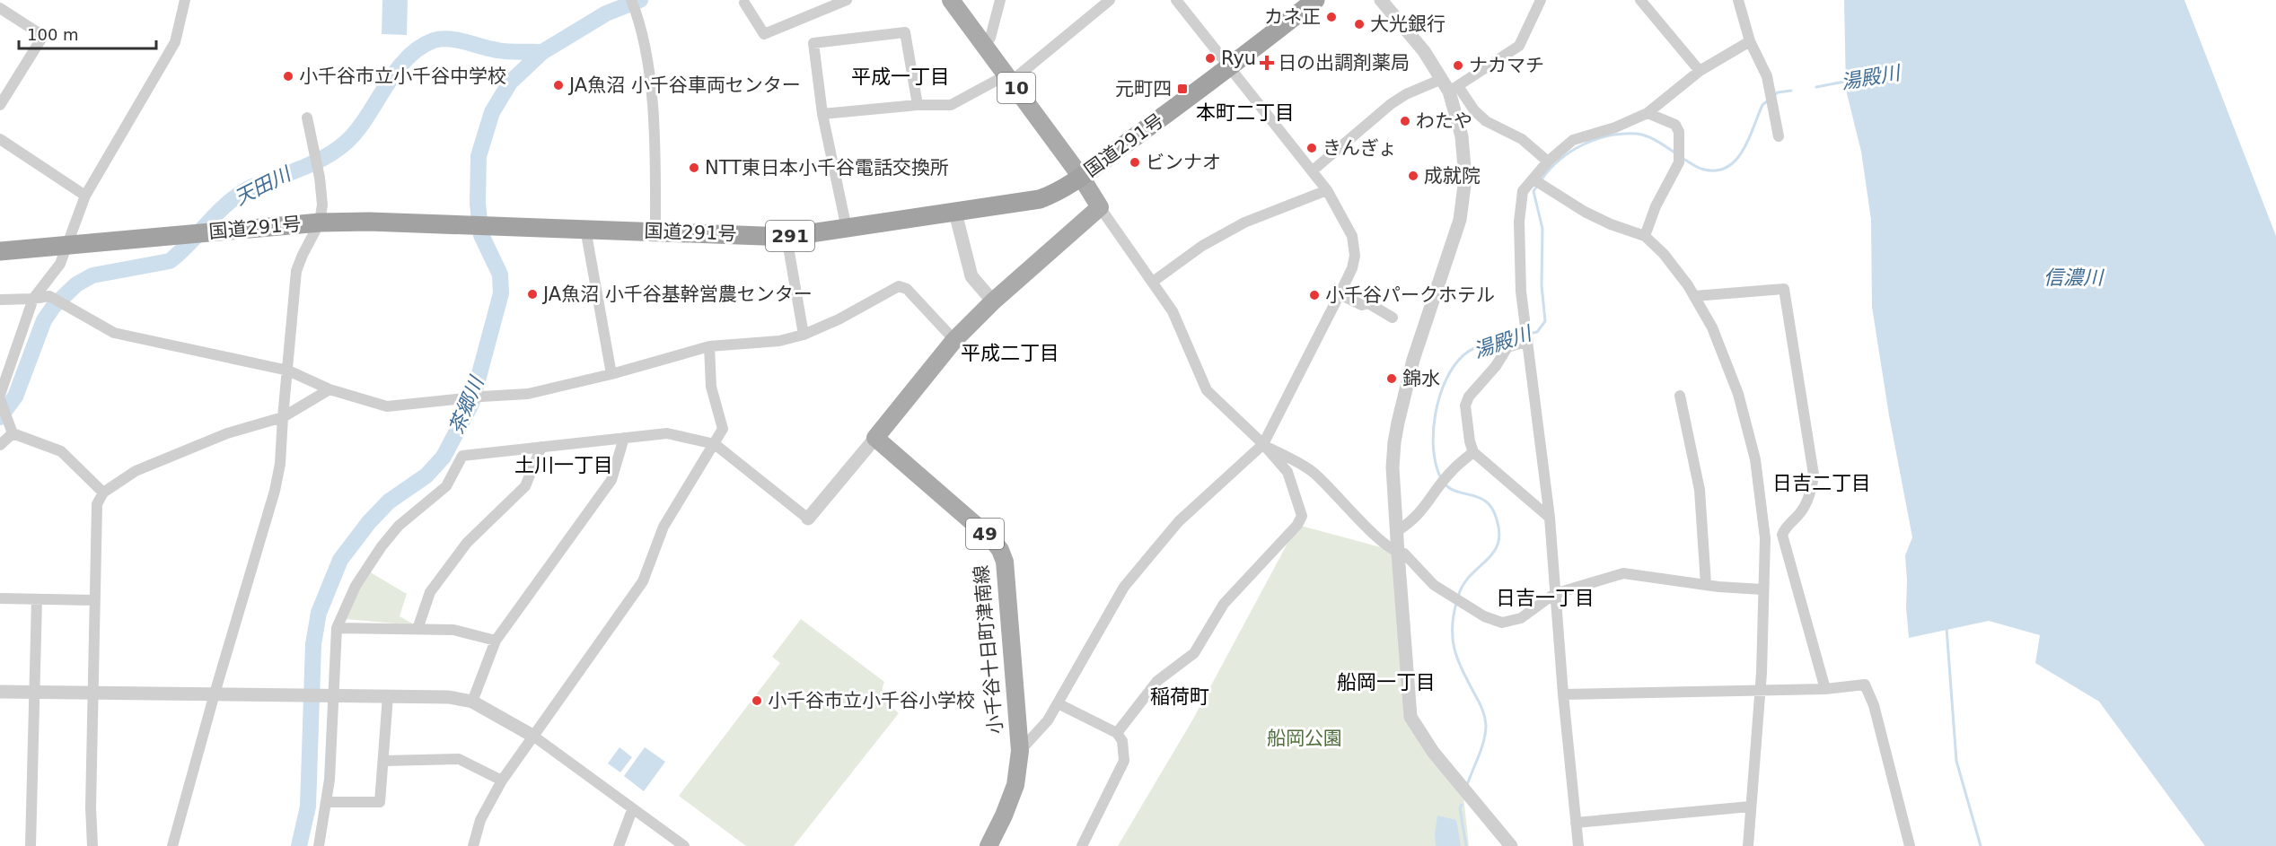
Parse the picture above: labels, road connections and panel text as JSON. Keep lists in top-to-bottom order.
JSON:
{
  "streets": {
    "highway": ["国道291号", "291"],
    "main road": ["10", "49", "小千谷十日町津南線"]
  },
  "crossings": [
    ["10", "国道291号"]
  ],
  "districts": [
    "平成一丁目",
    "本町二丁目",
    "平成二丁目",
    "土川一丁目",
    "日吉二丁目",
    "日吉一丁目",
    "船岡一丁目",
    "稲荷町"
  ],
  "water": [
    "湯殿川",
    "天田川",
    "信濃川",
    "茶郷川"
  ],
  "parks": ["船岡公園"],
  "places": {
    "other": [
      "カネ正",
      "大光銀行",
      "Ryu",
      "ナカマチ",
      "小千谷市立小千谷中学校",
      "JA魚沼 小千谷車両センター",
      "わたや",
      "きんぎょ",
      "ビンナオ",
      "NTT東日本小千谷電話交換所",
      "成就院",
      "JA魚沼 小千谷基幹営農センター",
      "小千谷パークホテル",
      "錦水",
      "小千谷市立小千谷小学校"
    ],
    "health": ["日の出調剤薬局"],
    "transit": ["元町四"]
  },
  "scale_bar": "100 m"
}
